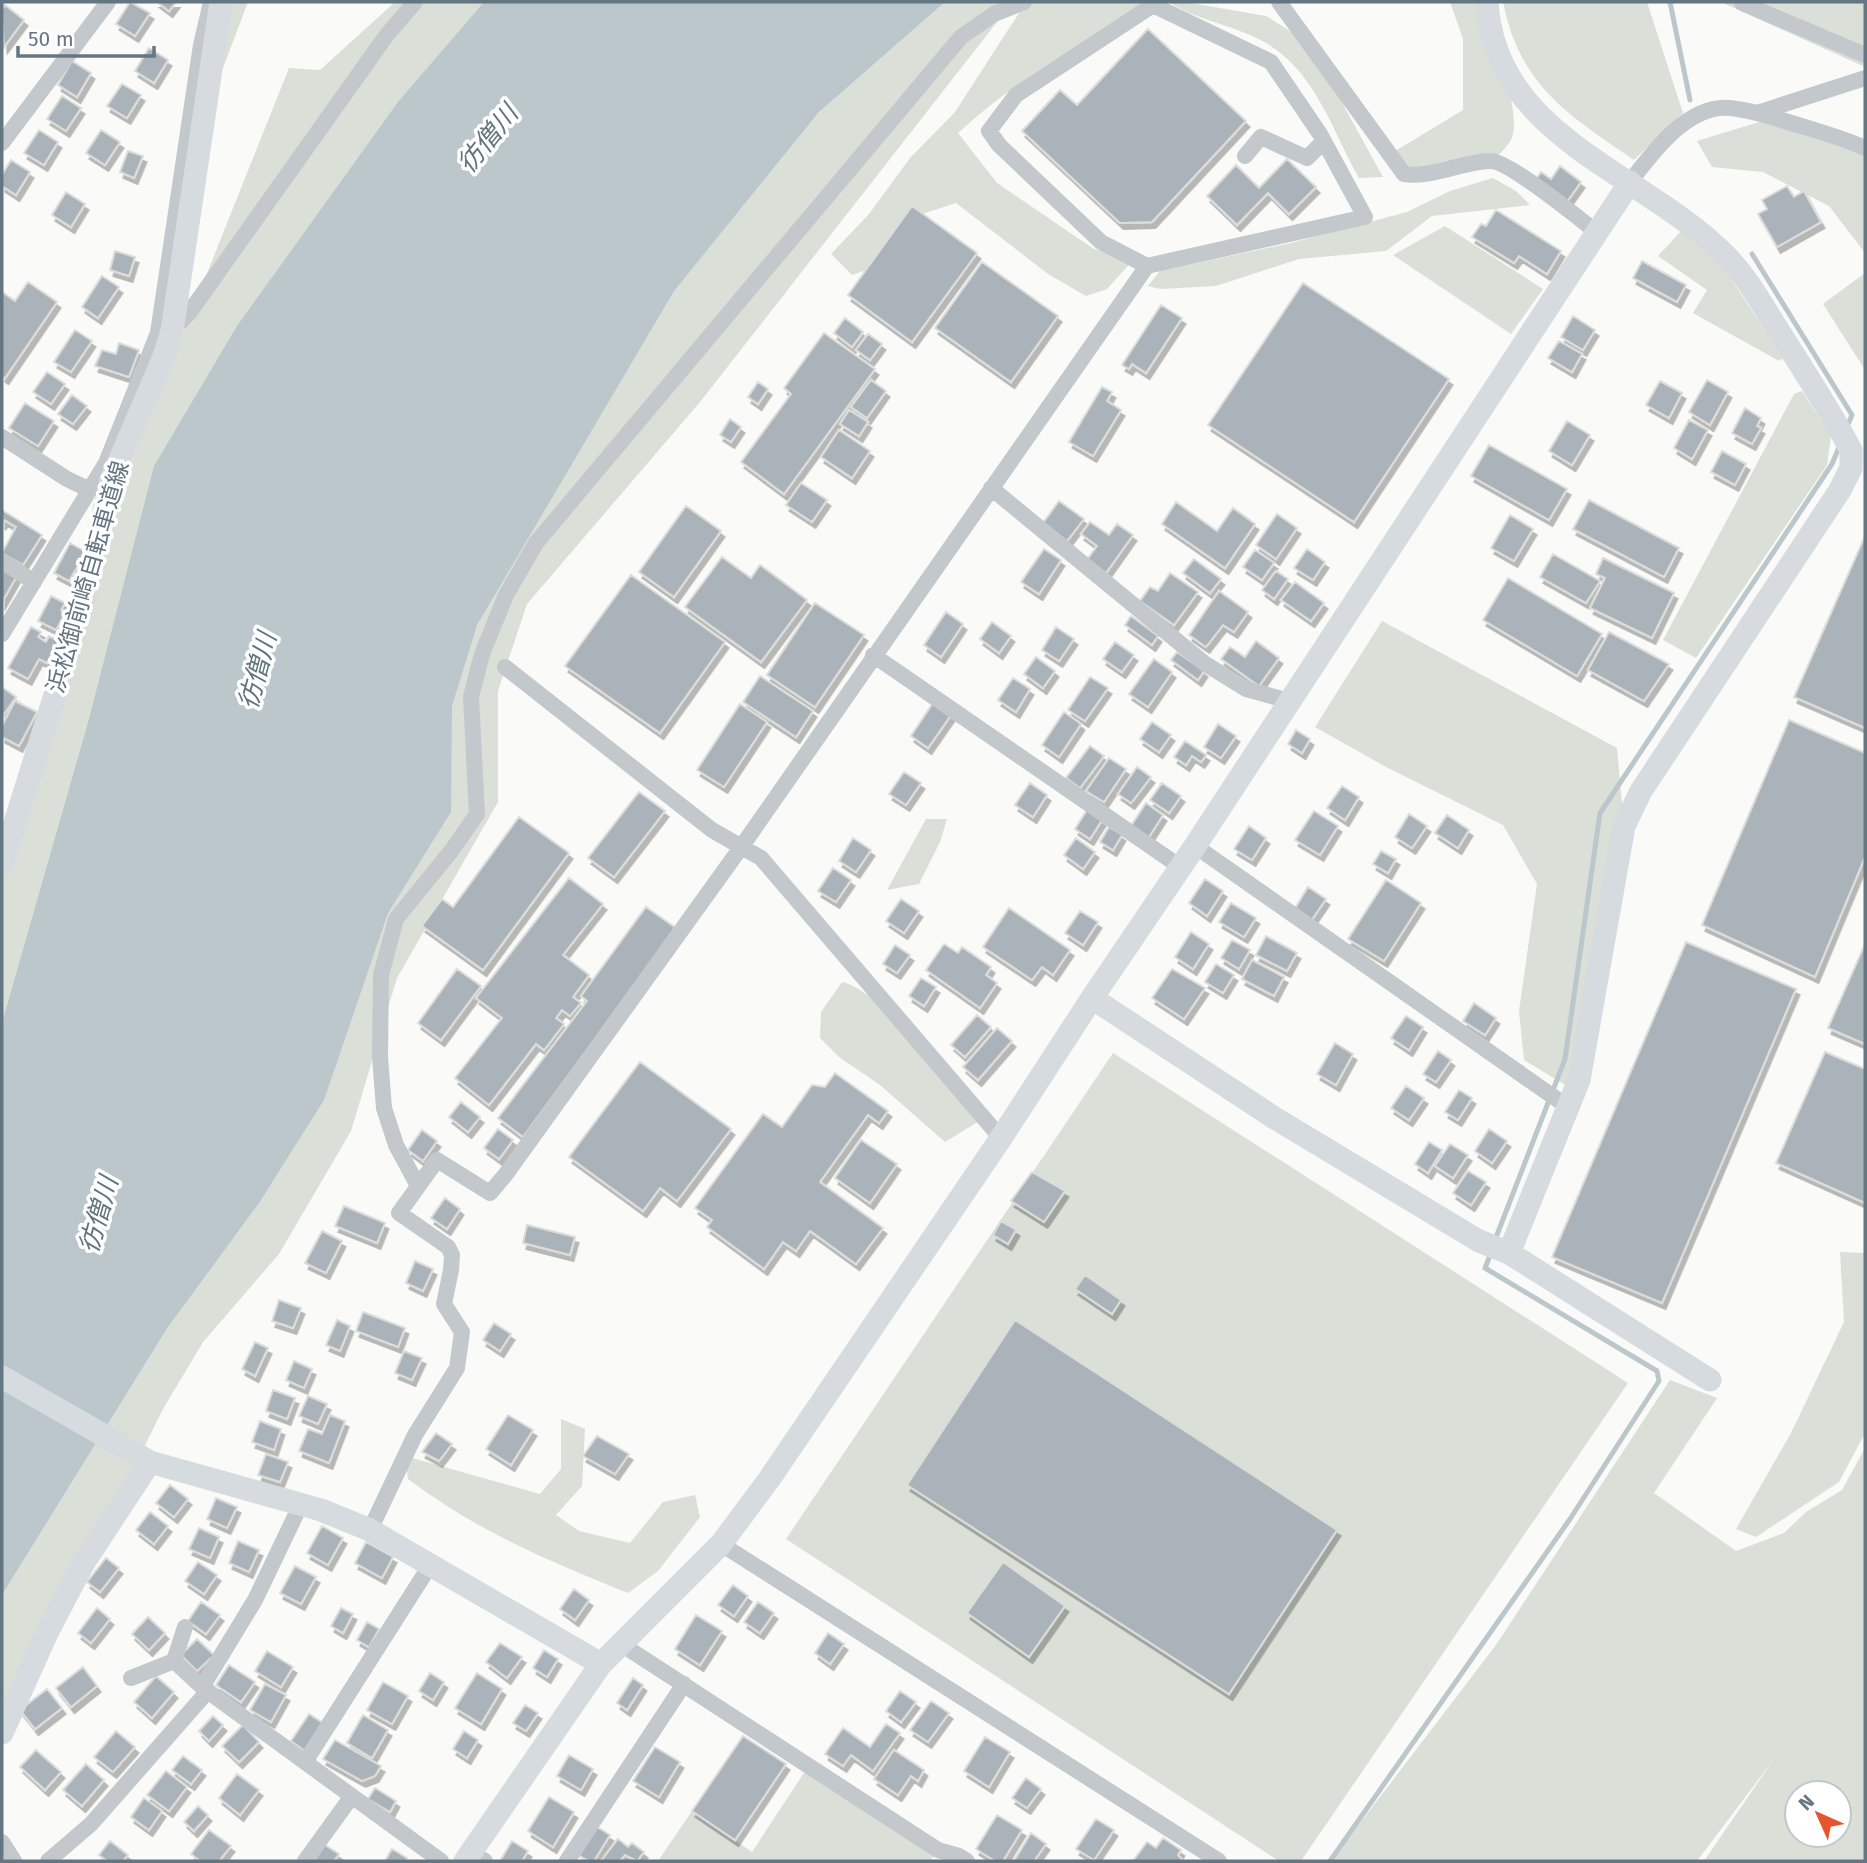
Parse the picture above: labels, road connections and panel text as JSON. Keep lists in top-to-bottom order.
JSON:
{
  "streets": {
    "street": ["浜松御前崎自転車道線"]
  },
  "water": ["彷僧川"],
  "scale_bar": "50 m",
  "north": "top left"
}
